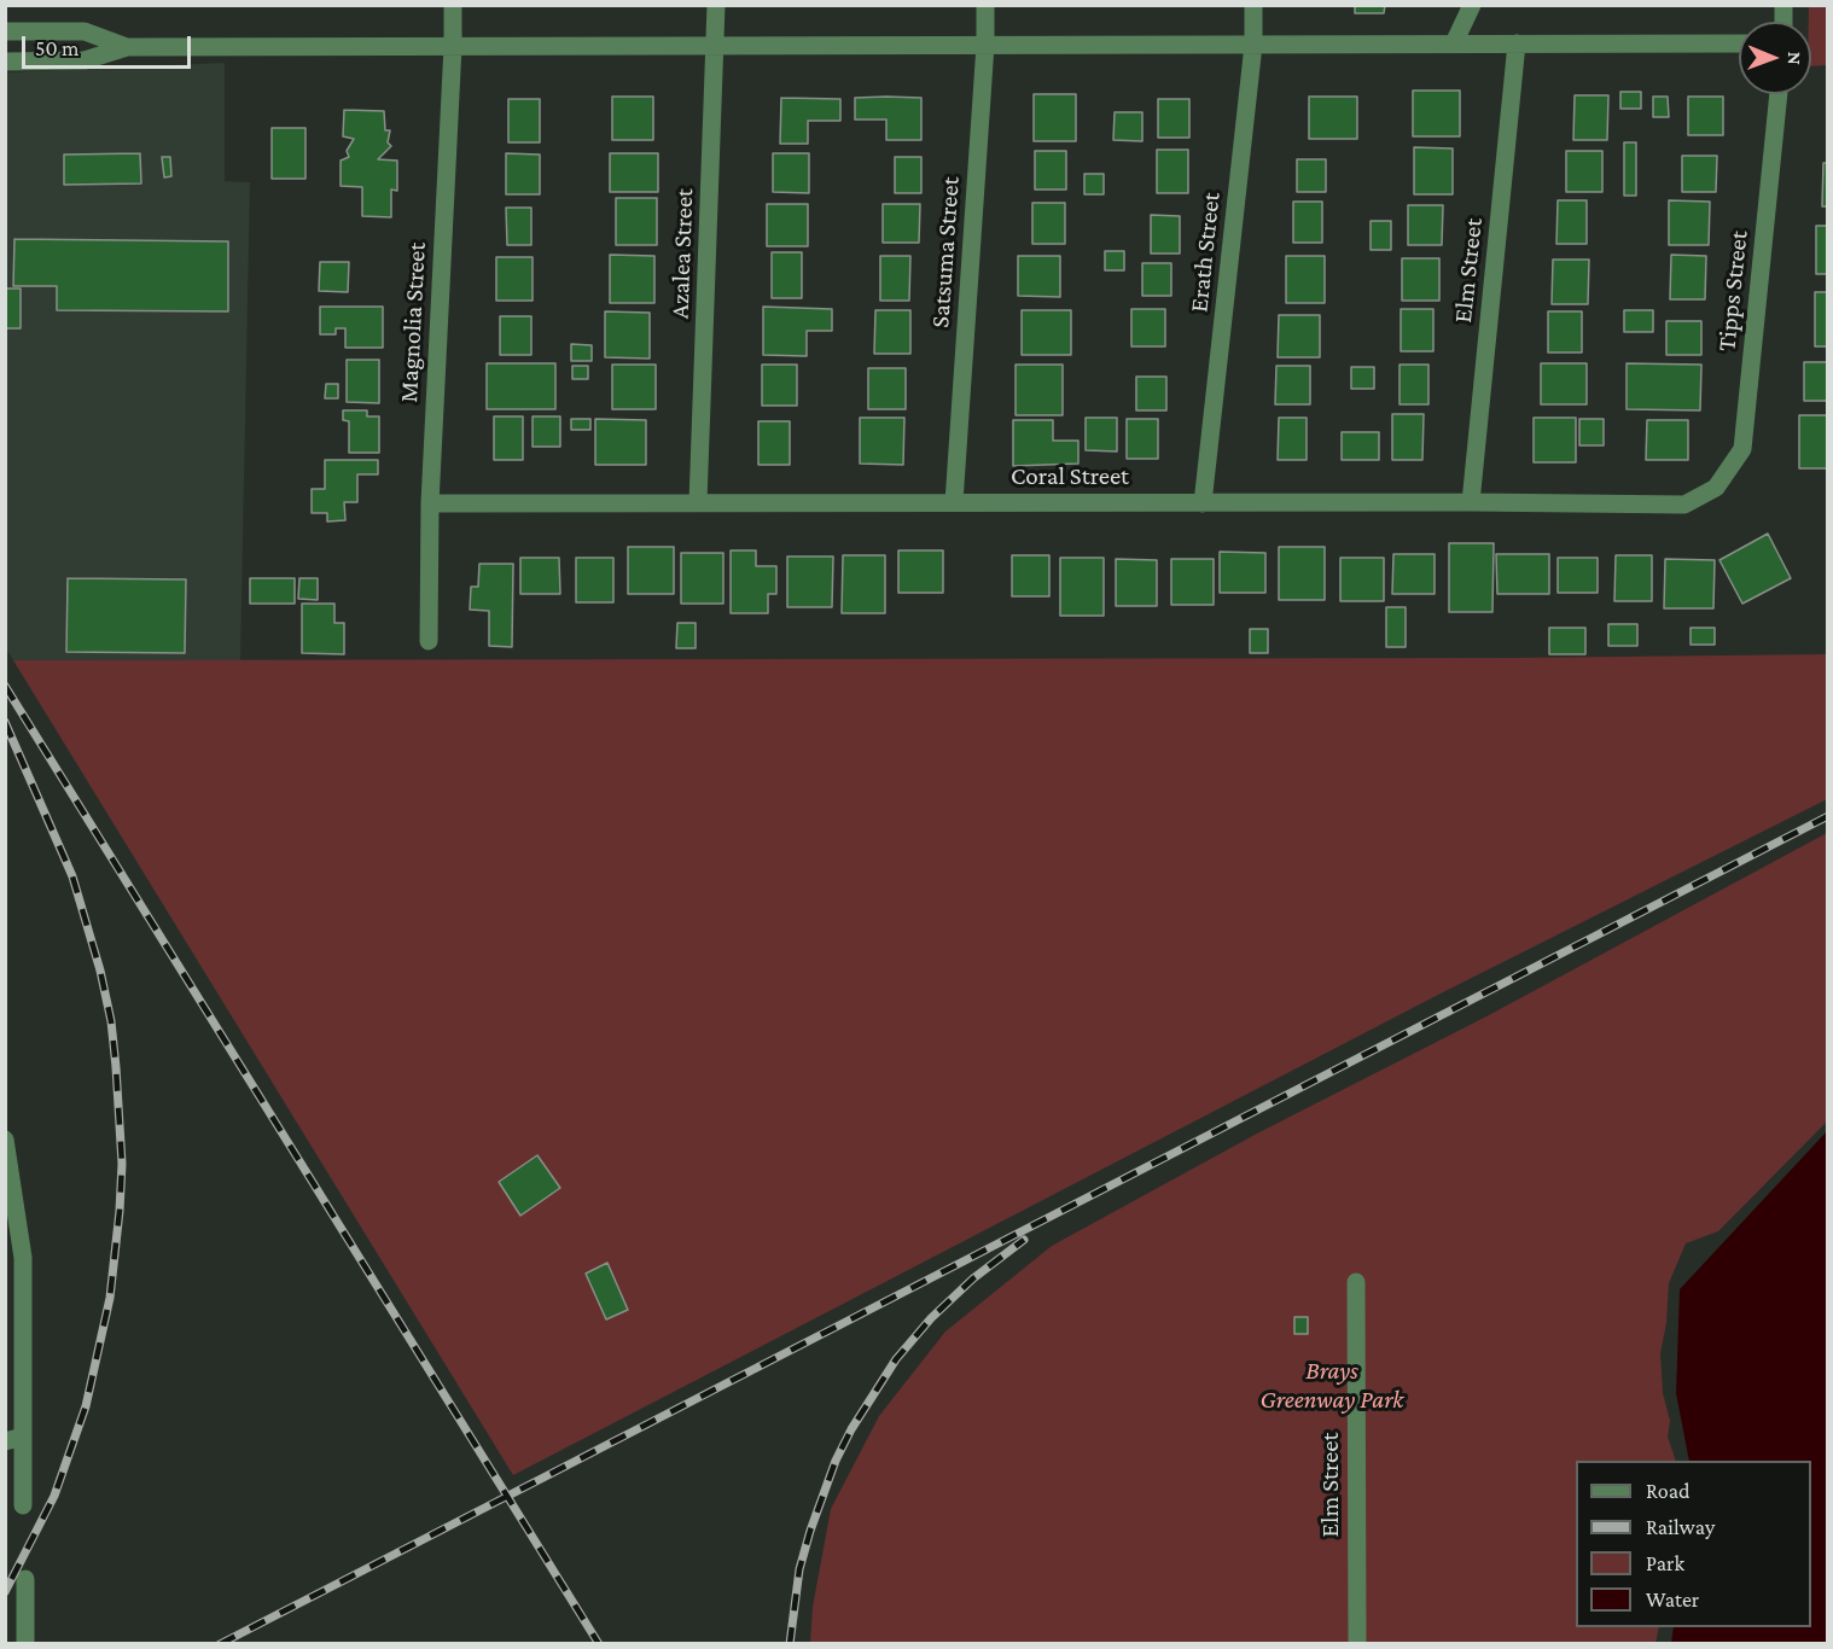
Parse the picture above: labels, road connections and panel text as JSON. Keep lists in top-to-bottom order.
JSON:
{
  "streets": {
    "street": [
      "Satsuma Street",
      "Erath Street",
      "Azalea Street",
      "Elm Street",
      "Tipps Street",
      "Magnolia Street",
      "Coral Street"
    ]
  },
  "crossings": [
    ["Satsuma Street", "Coral Street"],
    ["Erath Street", "Coral Street"],
    ["Azalea Street", "Coral Street"],
    ["Elm Street", "Coral Street"],
    ["Tipps Street", "Coral Street"],
    ["Magnolia Street", "Coral Street"]
  ],
  "parks": ["Brays Greenway Park"],
  "legend": [
    "Road",
    "Railway",
    "Park",
    "Water"
  ],
  "scale_bar": "50 m",
  "north": "right"
}
